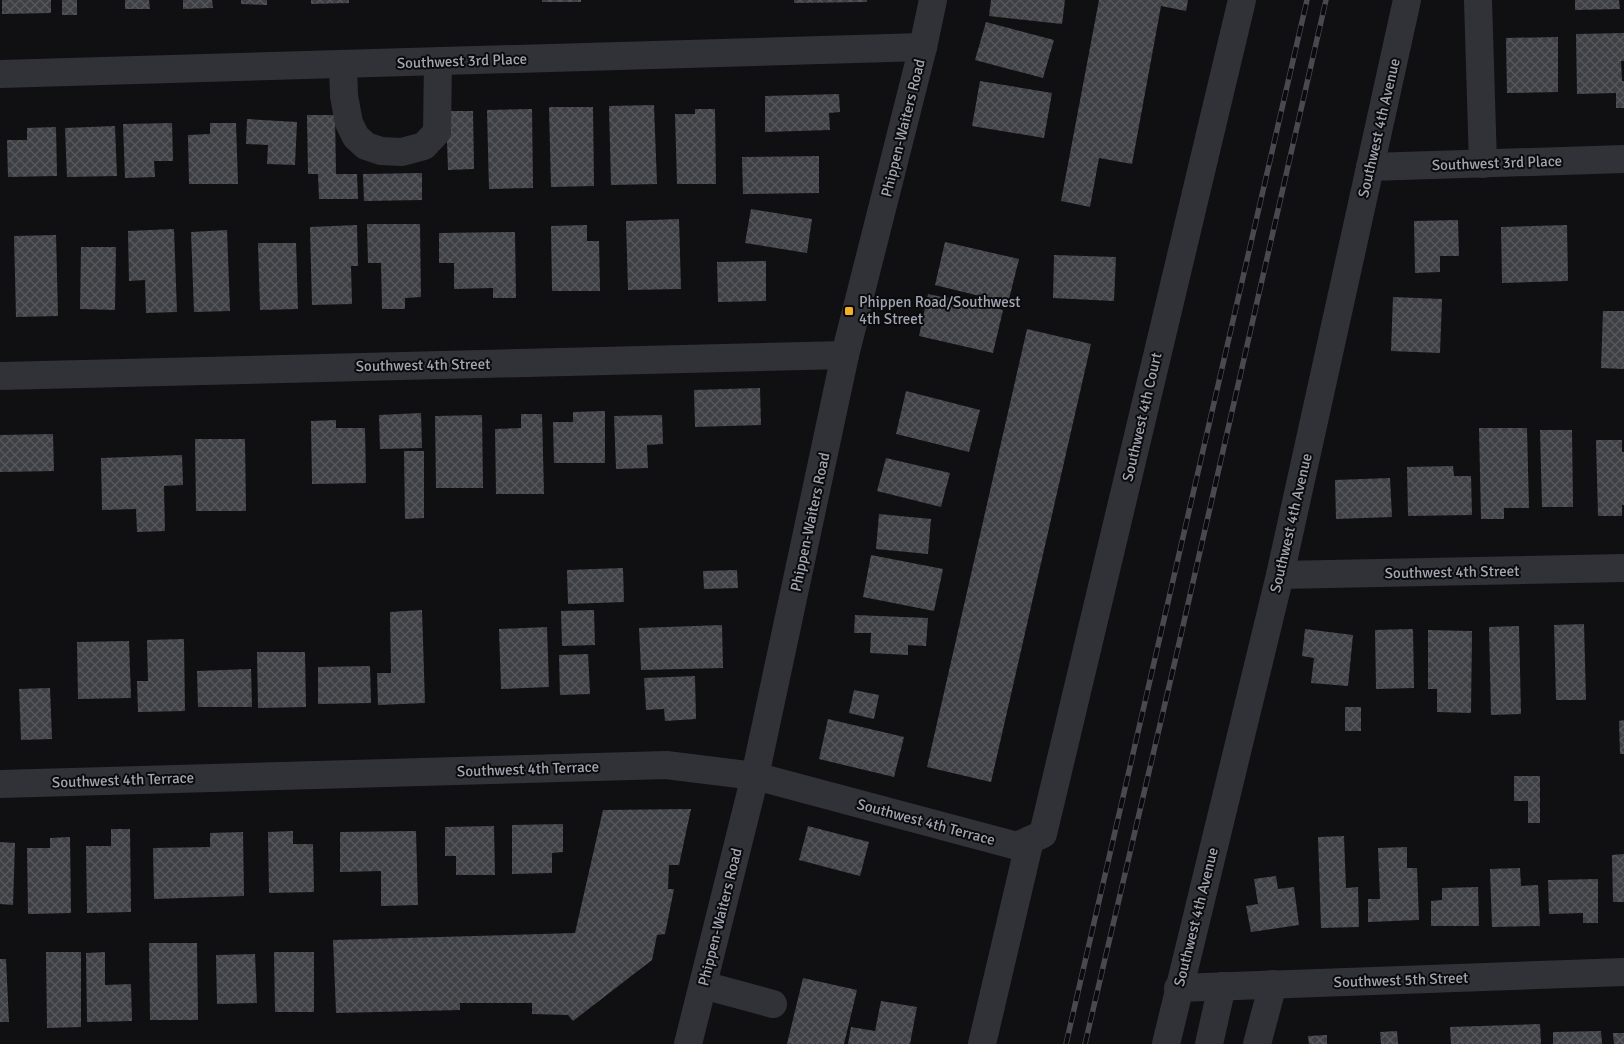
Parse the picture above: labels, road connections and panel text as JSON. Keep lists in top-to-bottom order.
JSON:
{
  "streets": {
    "street": [
      "Southwest 3rd Place",
      "Phippen-Waiters Road",
      "Southwest 4th Avenue",
      "Southwest 4th Street",
      "Southwest 4th Court",
      "Southwest 4th Terrace",
      "Southwest 5th Street"
    ]
  },
  "crossings": [
    ["Southwest 3rd Place", "Phippen-Waiters Road"],
    ["Southwest 3rd Place", "Southwest 4th Avenue"],
    ["Phippen-Waiters Road", "Southwest 4th Street"],
    ["Phippen-Waiters Road", "Southwest 4th Terrace"],
    ["Southwest 4th Avenue", "Southwest 4th Street"],
    ["Southwest 4th Avenue", "Southwest 5th Street"],
    ["Southwest 4th Court", "Southwest 4th Terrace"]
  ],
  "places": {
    "transit": ["Phippen Road/Southwest 4th Street"]
  }
}
